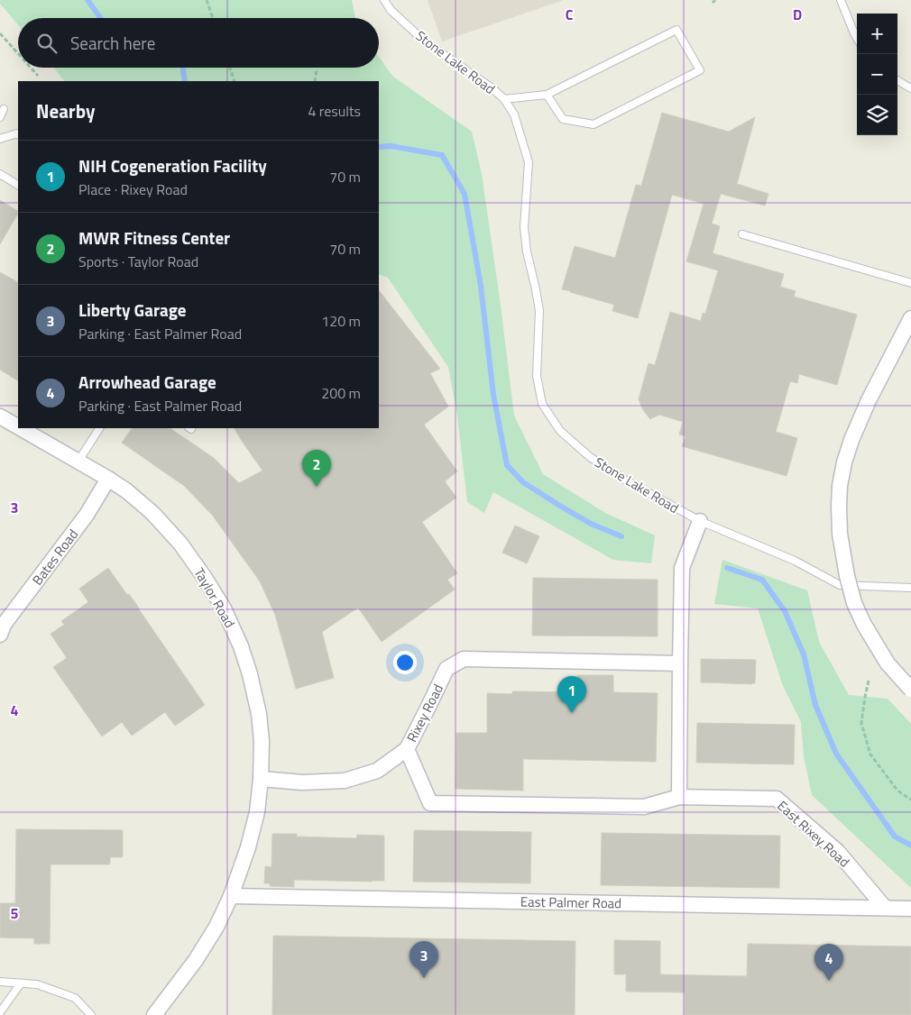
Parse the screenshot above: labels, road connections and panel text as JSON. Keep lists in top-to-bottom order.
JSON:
{
  "streets": {
    "street": [
      "Bates Road",
      "Taylor Road",
      "Rixey Road",
      "East Rixey Road",
      "East Palmer Road"
    ],
    "lane": ["Stone Lake Road"]
  },
  "crossings": [
    ["Bates Road", "Taylor Road"],
    ["Taylor Road", "East Palmer Road"],
    ["Rixey Road", "East Rixey Road"],
    ["East Rixey Road", "East Palmer Road"]
  ],
  "page": {
    "map_buttons": ["+", "−"],
    "search": "Search here",
    "heading": ["Nearby", "4 results"],
    "list": [
      {
        "mark": "1",
        "name": "NIH Cogeneration Facility",
        "note": "Place · Rixey Road",
        "value": "70 m"
      },
      {
        "mark": "2",
        "name": "MWR Fitness Center",
        "note": "Sports · Taylor Road",
        "value": "70 m"
      },
      {
        "mark": "3",
        "name": "Liberty Garage",
        "note": "Parking · East Palmer Road",
        "value": "120 m"
      },
      {
        "mark": "4",
        "name": "Arrowhead Garage",
        "note": "Parking · East Palmer Road",
        "value": "200 m"
      }
    ],
    "pins": [
      "2",
      "1",
      "3",
      "4"
    ]
  },
  "grid": {
    "columns": ["C", "D"],
    "rows": ["3", "4", "5"]
  }
}
